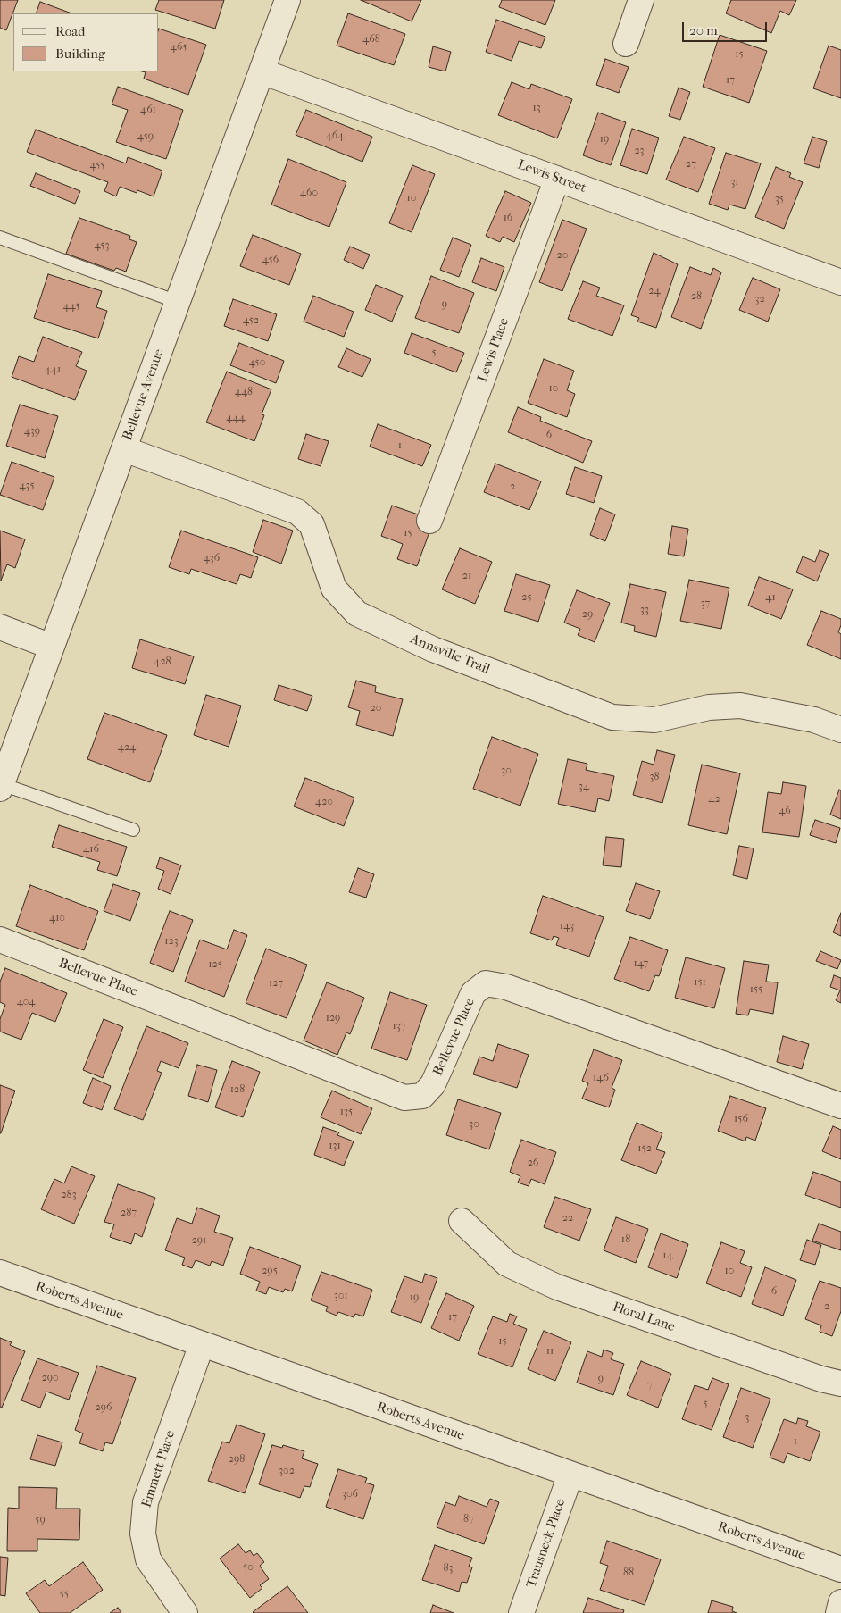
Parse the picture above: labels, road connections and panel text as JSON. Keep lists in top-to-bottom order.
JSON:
{
  "streets": {
    "street": [
      "Lewis Street",
      "Lewis Place",
      "Bellevue Avenue",
      "Annsville Trail",
      "Bellevue Place",
      "Roberts Avenue",
      "Floral Lane",
      "Emmett Place",
      "Trausneck Place"
    ]
  },
  "crossings": [
    ["Lewis Street", "Lewis Place"],
    ["Lewis Street", "Bellevue Avenue"],
    ["Bellevue Avenue", "Annsville Trail"],
    ["Roberts Avenue", "Emmett Place"],
    ["Roberts Avenue", "Trausneck Place"]
  ],
  "house_numbers": [
    "468",
    "465",
    "15",
    "17",
    "13",
    "461",
    "464",
    "459",
    "19",
    "23",
    "27",
    "455",
    "31",
    "460",
    "10",
    "35",
    "16",
    "453",
    "20",
    "456",
    "24",
    "28",
    "32",
    "9",
    "445",
    "452",
    "5",
    "450",
    "441",
    "10",
    "448",
    "444",
    "439",
    "6",
    "1",
    "435",
    "2",
    "15",
    "436",
    "21",
    "25",
    "41",
    "37",
    "33",
    "29",
    "428",
    "20",
    "424",
    "30",
    "38",
    "34",
    "42",
    "420",
    "46",
    "416",
    "410",
    "143",
    "123",
    "147",
    "125",
    "151",
    "127",
    "155",
    "404",
    "129",
    "137",
    "146",
    "128",
    "135",
    "156",
    "30",
    "131",
    "152",
    "26",
    "283",
    "287",
    "22",
    "18",
    "291",
    "14",
    "295",
    "10",
    "6",
    "301",
    "19",
    "2",
    "17",
    "15",
    "11",
    "290",
    "9",
    "7",
    "5",
    "296",
    "3",
    "1",
    "298",
    "302",
    "306",
    "87",
    "59",
    "50",
    "83",
    "88",
    "55"
  ],
  "legend": ["Road", "Building"],
  "scale_bar": "20 m"
}
